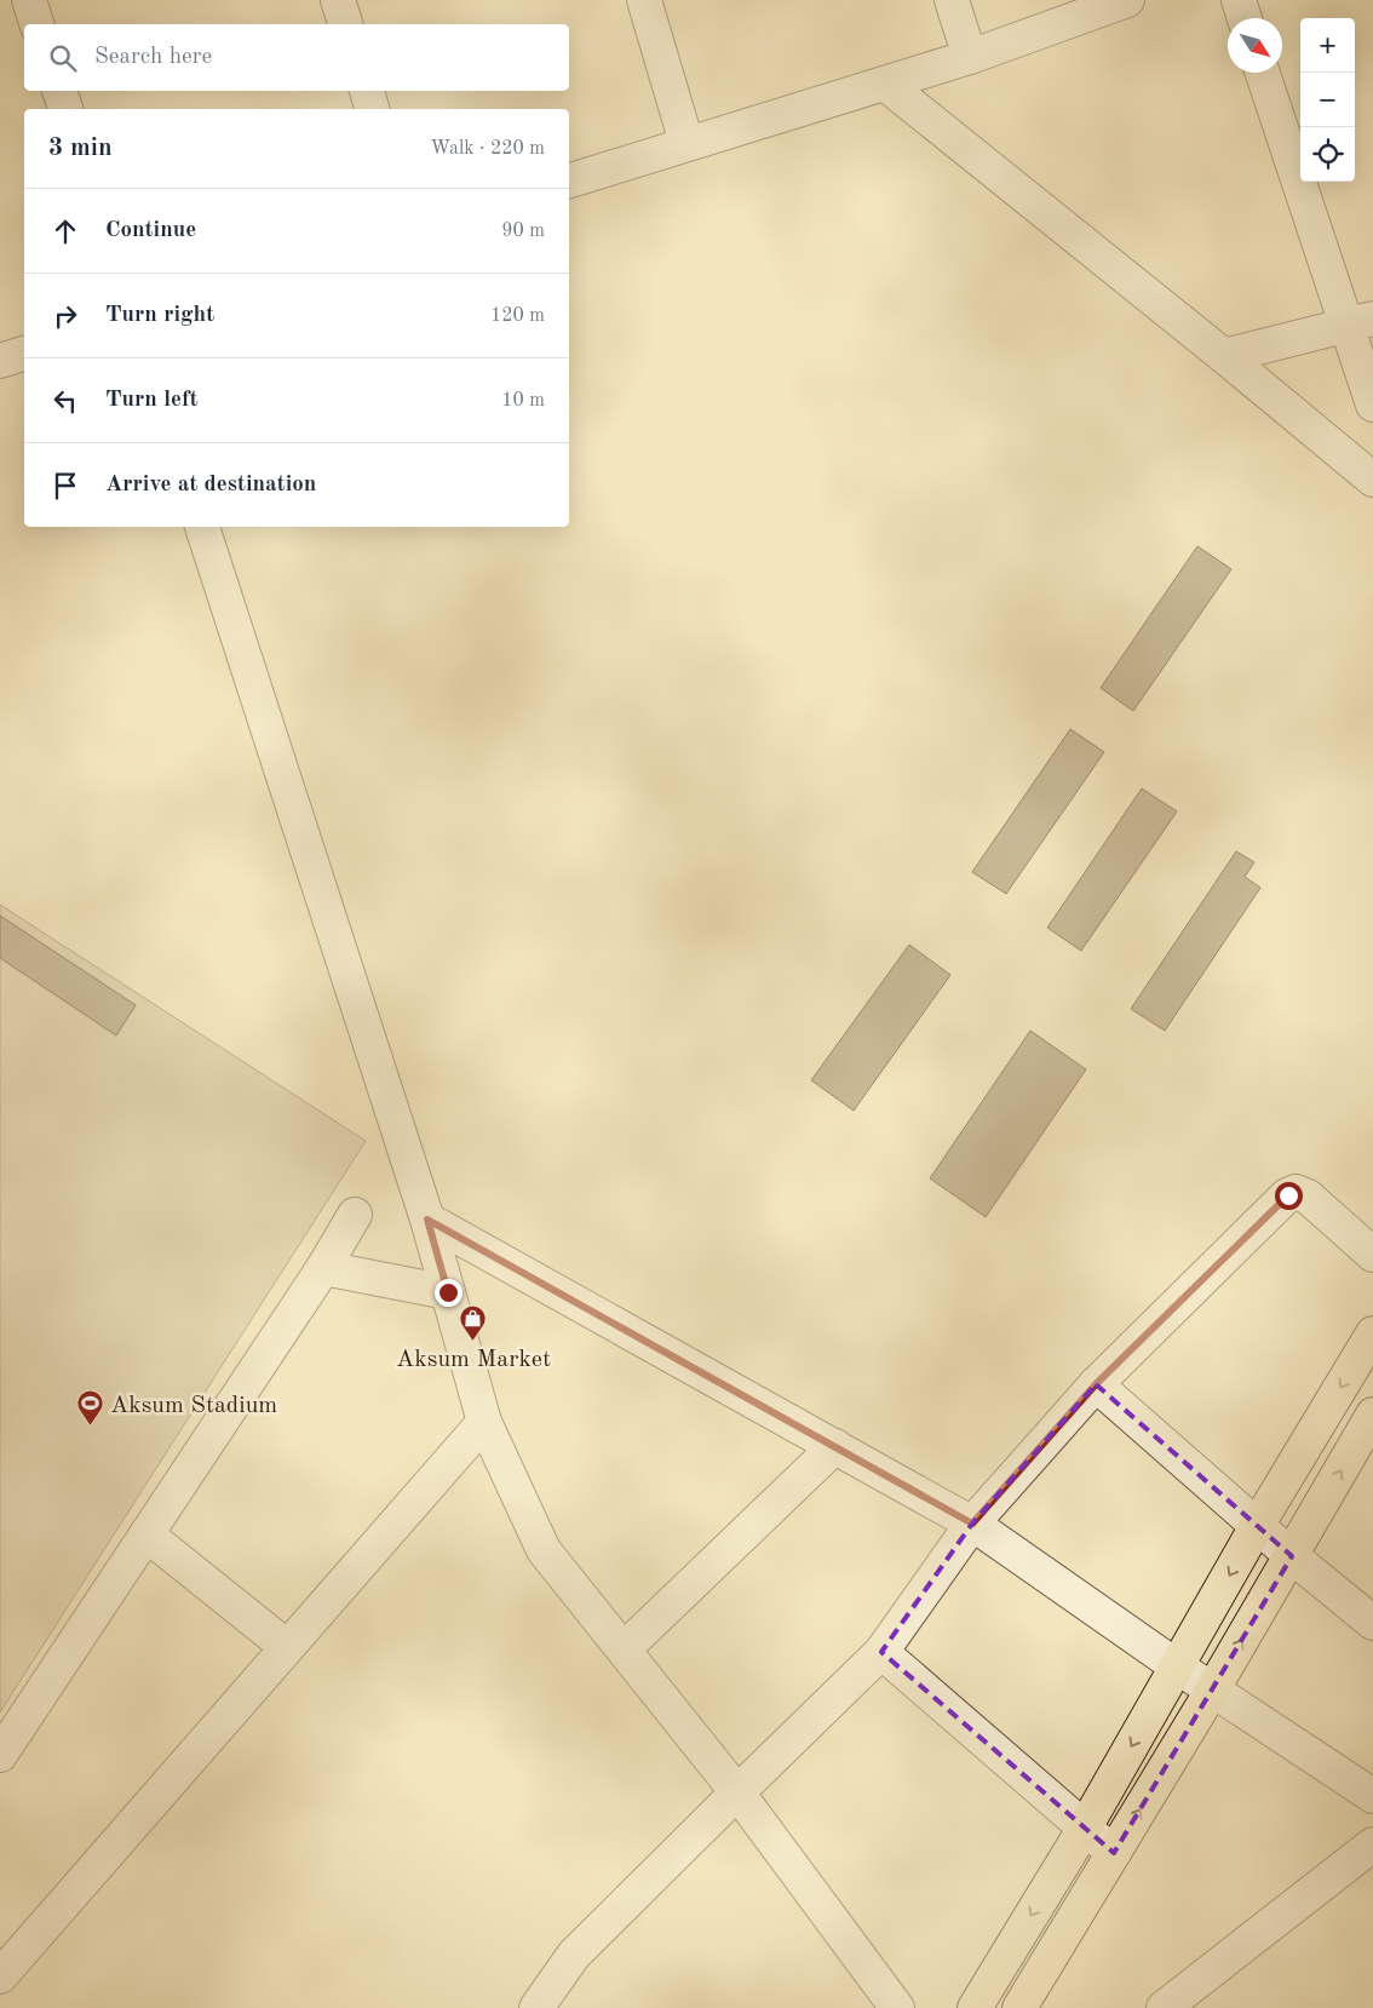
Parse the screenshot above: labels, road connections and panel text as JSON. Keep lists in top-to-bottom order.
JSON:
{
  "places": {
    "shop": ["Aksum Market"],
    "sports": ["Aksum Stadium"]
  },
  "north": "bottom right",
  "page": {
    "map_buttons": ["+", "−"],
    "search": "Search here",
    "heading": ["3 min", "Walk · 220 m"],
    "list": [
      ["Continue", "90 m"],
      ["Turn right", "120 m"],
      ["Turn left", "10 m"],
      "Arrive at destination"
    ]
  }
}
